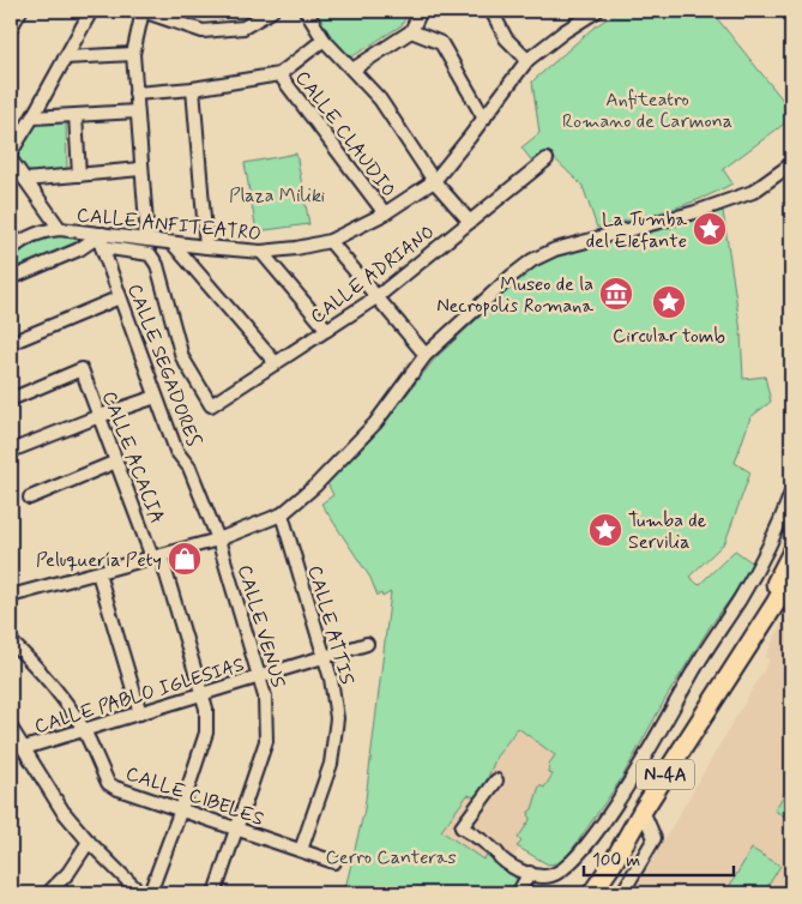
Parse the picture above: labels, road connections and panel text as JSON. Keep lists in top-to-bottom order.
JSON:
{
  "streets": {
    "highway": ["N-4A"],
    "street": [
      "CALLE CLAUDIO",
      "CALLE ANFITEATRO",
      "CALLE ADRIANO",
      "CALLE SEGADORES",
      "CALLE ACACIA",
      "CALLE ATTIS",
      "CALLE VENUS",
      "CALLE PABLO IGLESIAS",
      "CALLE CIBELES"
    ]
  },
  "crossings": [
    ["CALLE CLAUDIO", "CALLE ANFITEATRO"],
    ["CALLE ANFITEATRO", "CALLE SEGADORES"],
    ["CALLE ADRIANO", "CALLE SEGADORES"],
    ["CALLE SEGADORES", "CALLE VENUS"],
    ["CALLE ACACIA", "CALLE PABLO IGLESIAS"],
    ["CALLE ACACIA", "CALLE CIBELES"],
    ["CALLE ATTIS", "CALLE PABLO IGLESIAS"],
    ["CALLE ATTIS", "CALLE CIBELES"],
    ["CALLE VENUS", "CALLE PABLO IGLESIAS"],
    ["CALLE VENUS", "CALLE CIBELES"],
    ["CALLE PABLO IGLESIAS", "CALLE CIBELES"]
  ],
  "parks": ["Anfiteatro Romano de Carmona", "Plaza Miliki", "Cerro Canteras"],
  "places": {
    "place": ["La Tumba del Elefante", "Circular tomb", "Tumba de Servilia"],
    "museum": ["Museo de la Necropolis Romana"],
    "shop": ["Peluquería Pety"]
  },
  "scale_bar": "100 m"
}
